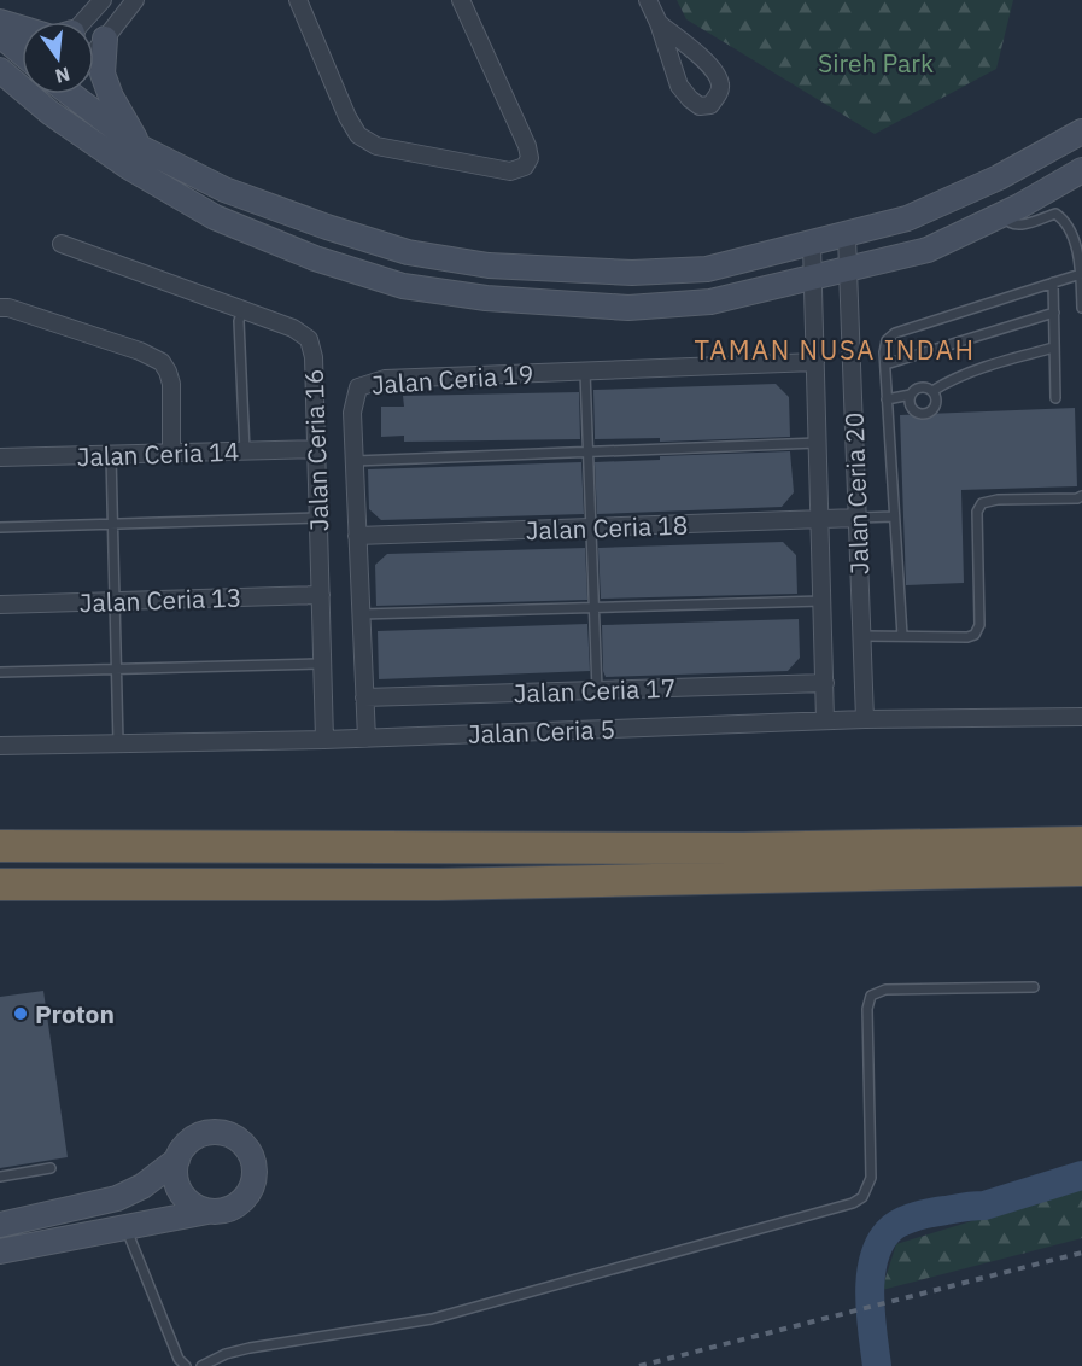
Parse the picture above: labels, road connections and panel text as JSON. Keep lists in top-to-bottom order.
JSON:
{
  "streets": {
    "street": [
      "Jalan Ceria 19",
      "Jalan Ceria 16",
      "Jalan Ceria 14",
      "Jalan Ceria 20",
      "Jalan Ceria 18",
      "Jalan Ceria 13",
      "Jalan Ceria 17",
      "Jalan Ceria 5"
    ]
  },
  "crossings": [
    ["Jalan Ceria 19", "Jalan Ceria 20"],
    ["Jalan Ceria 19", "Jalan Ceria 18"],
    ["Jalan Ceria 19", "Jalan Ceria 17"],
    ["Jalan Ceria 19", "Jalan Ceria 5"],
    ["Jalan Ceria 16", "Jalan Ceria 14"],
    ["Jalan Ceria 16", "Jalan Ceria 13"],
    ["Jalan Ceria 16", "Jalan Ceria 5"],
    ["Jalan Ceria 20", "Jalan Ceria 18"],
    ["Jalan Ceria 20", "Jalan Ceria 17"],
    ["Jalan Ceria 20", "Jalan Ceria 5"]
  ],
  "districts": ["TAMAN NUSA INDAH"],
  "parks": ["Sireh Park"],
  "places": ["Proton"],
  "north": "bottom"
}
